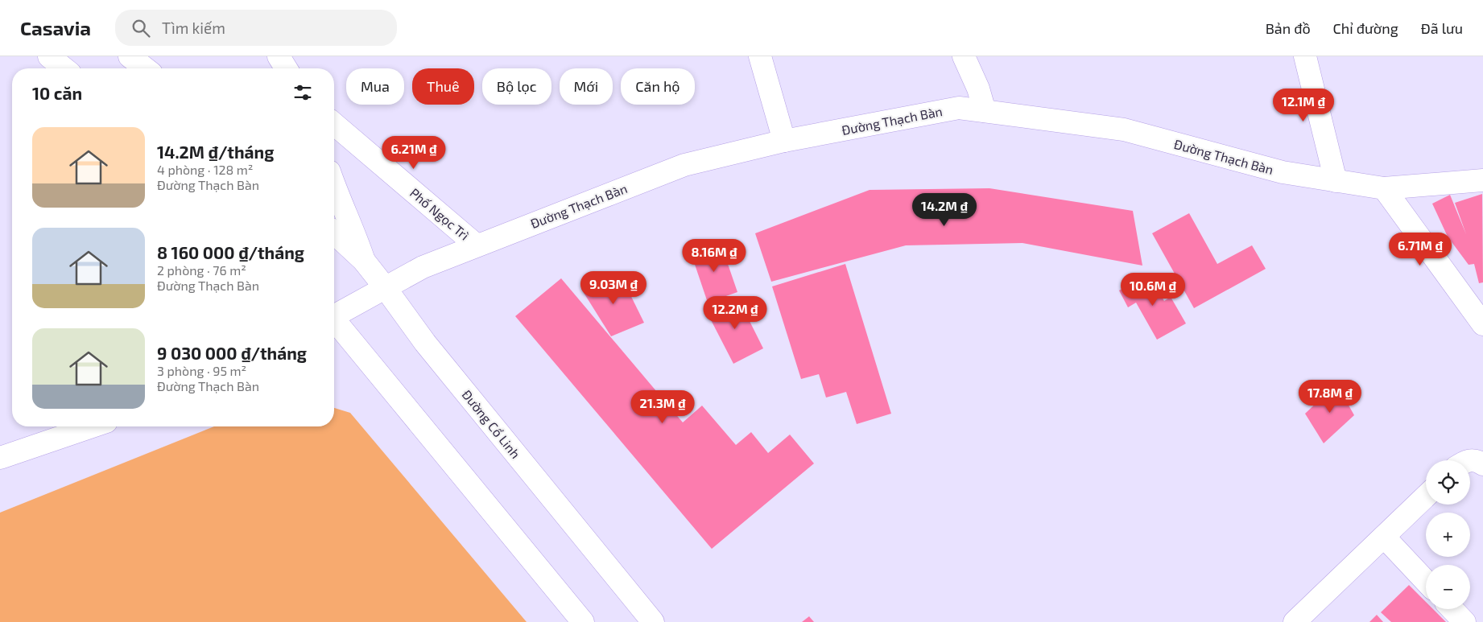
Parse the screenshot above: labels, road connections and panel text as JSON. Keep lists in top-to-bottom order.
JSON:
{
  "streets": {
    "main road": ["Đường Thạch Bàn", "Phố Ngọc Trì", "Đường Cổ Linh"]
  },
  "crossings": [
    ["Đường Thạch Bàn", "Phố Ngọc Trì"],
    ["Đường Thạch Bàn", "Đường Cổ Linh"]
  ],
  "page": {
    "header": "Casavia",
    "search": "Tìm kiếm",
    "nav": ["Bản đồ", "Chỉ đường", "Đã lưu"],
    "chip": [
      "Mua",
      "Thuê",
      "Bộ lọc",
      "Mới",
      "Căn hộ"
    ],
    "heading": "10 căn",
    "price": [
      "12.1M ₫",
      "6.21M ₫",
      "14.2M ₫",
      "6.71M ₫",
      "8.16M ₫",
      "9.03M ₫",
      "10.6M ₫",
      "12.2M ₫",
      "17.8M ₫",
      "21.3M ₫"
    ],
    "list": [
      {
        "name": "14.2M ₫/tháng",
        "note": "4 phòng · 128 m² · Đường Thạch Bàn"
      },
      {
        "name": "8 160 000 ₫/tháng",
        "note": "2 phòng · 76 m² · Đường Thạch Bàn"
      },
      {
        "name": "9 030 000 ₫/tháng",
        "note": "3 phòng · 95 m² · Đường Thạch Bàn"
      }
    ],
    "map_buttons": ["+", "−"]
  }
}
